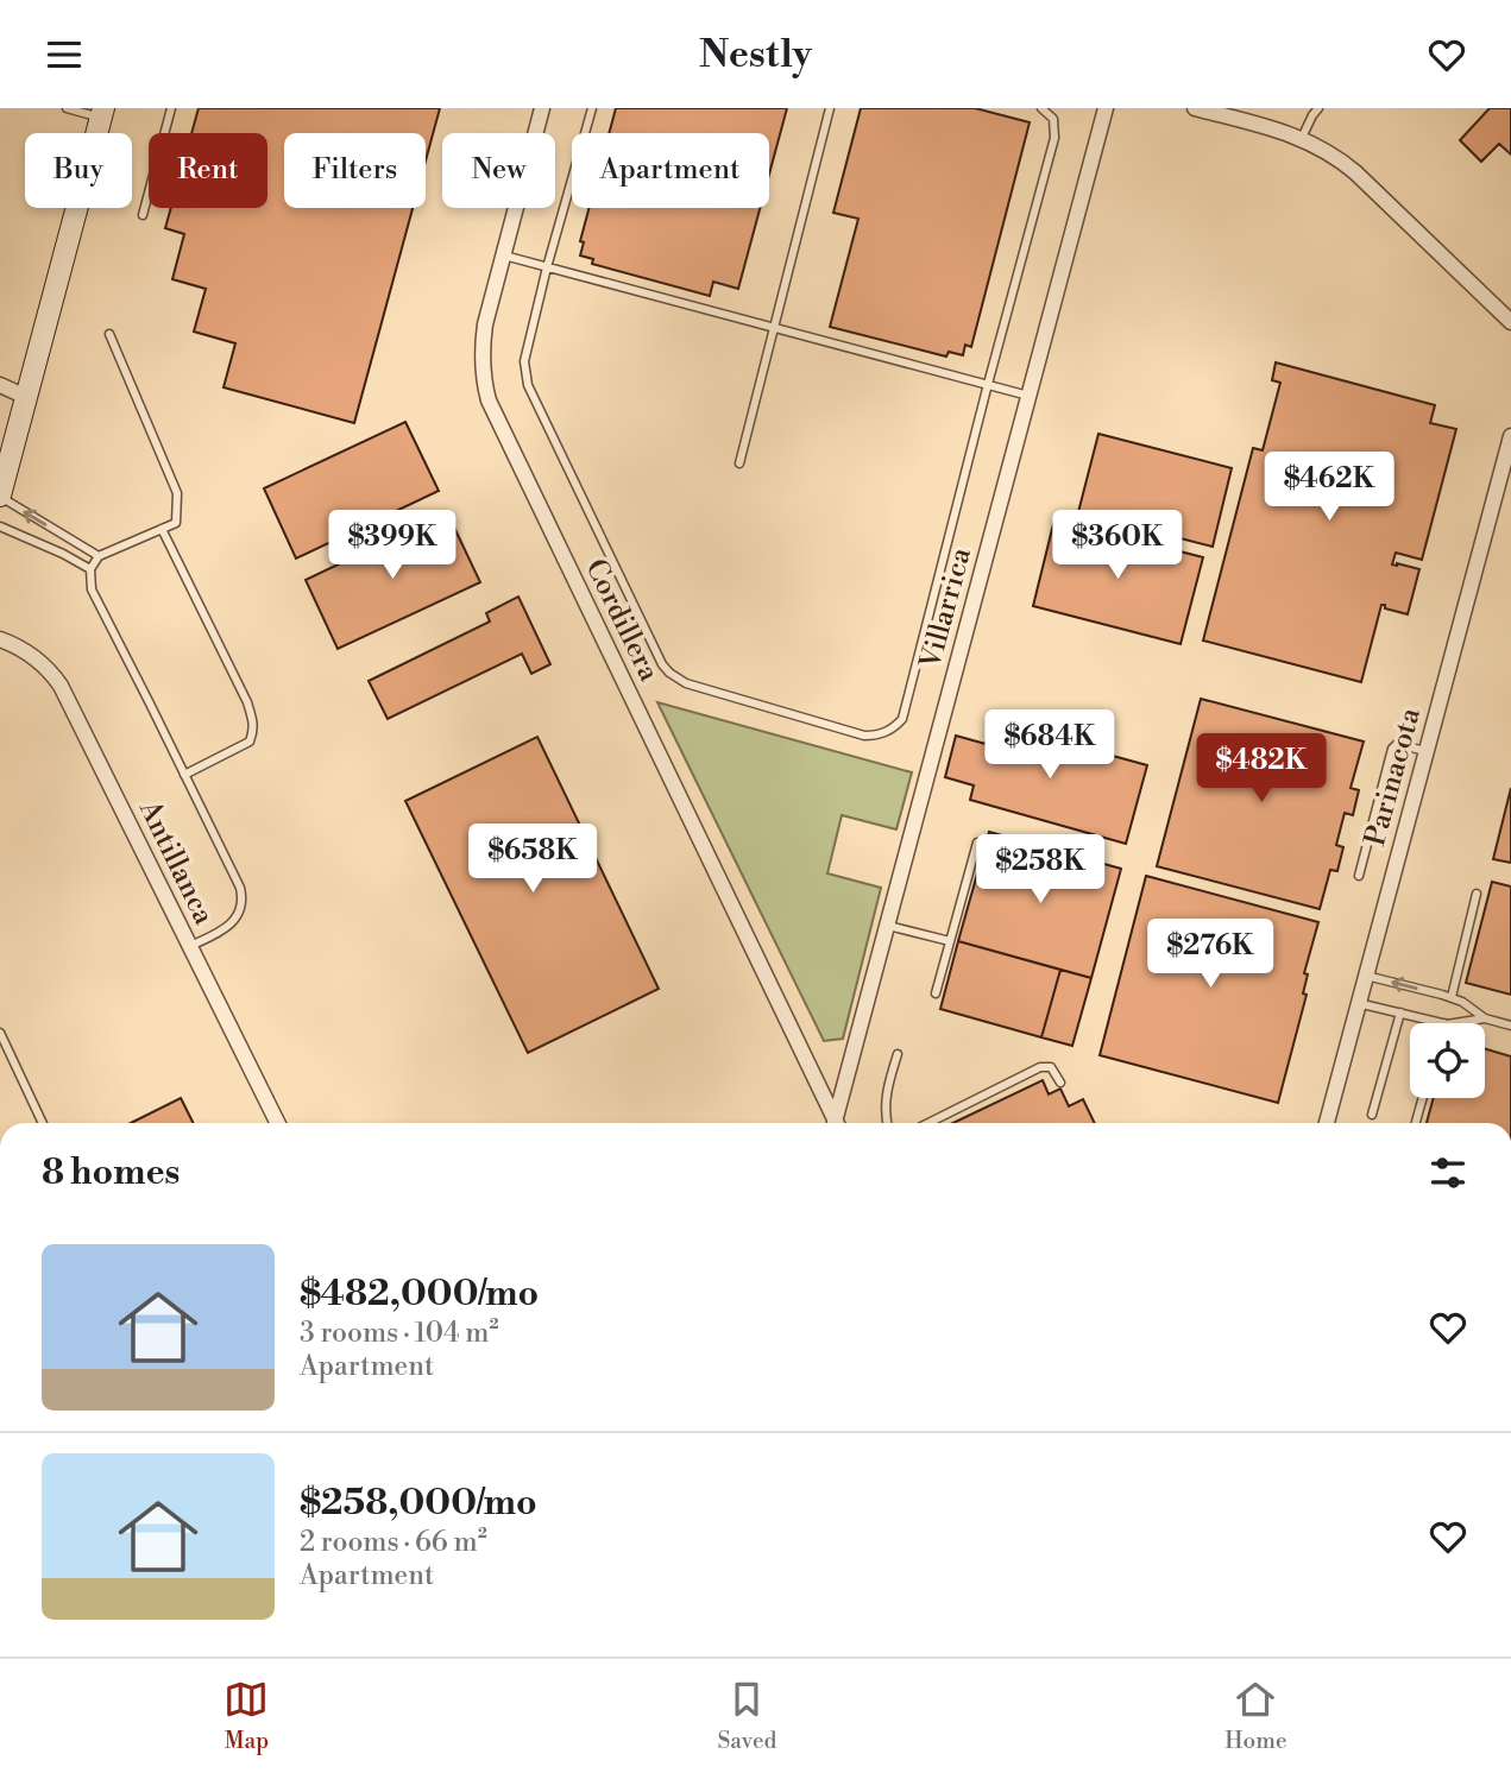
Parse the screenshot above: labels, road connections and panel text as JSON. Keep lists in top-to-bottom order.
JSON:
{
  "streets": {
    "street": [
      "Villarrica",
      "Cordillera",
      "Parinacota",
      "Antillanca"
    ]
  },
  "page": {
    "header": "Nestly",
    "chip": [
      "Buy",
      "Rent",
      "Filters",
      "New",
      "Apartment"
    ],
    "price": [
      "$462K",
      "$399K",
      "$360K",
      "$684K",
      "$482K",
      "$658K",
      "$258K",
      "$276K"
    ],
    "heading": "8 homes",
    "list": [
      {
        "name": "$482,000/mo",
        "note": "3 rooms · 104 m² · Apartment"
      },
      {
        "name": "$258,000/mo",
        "note": "2 rooms · 66 m² · Apartment"
      }
    ],
    "tabs": ["Map", "Saved", "Home"]
  }
}
